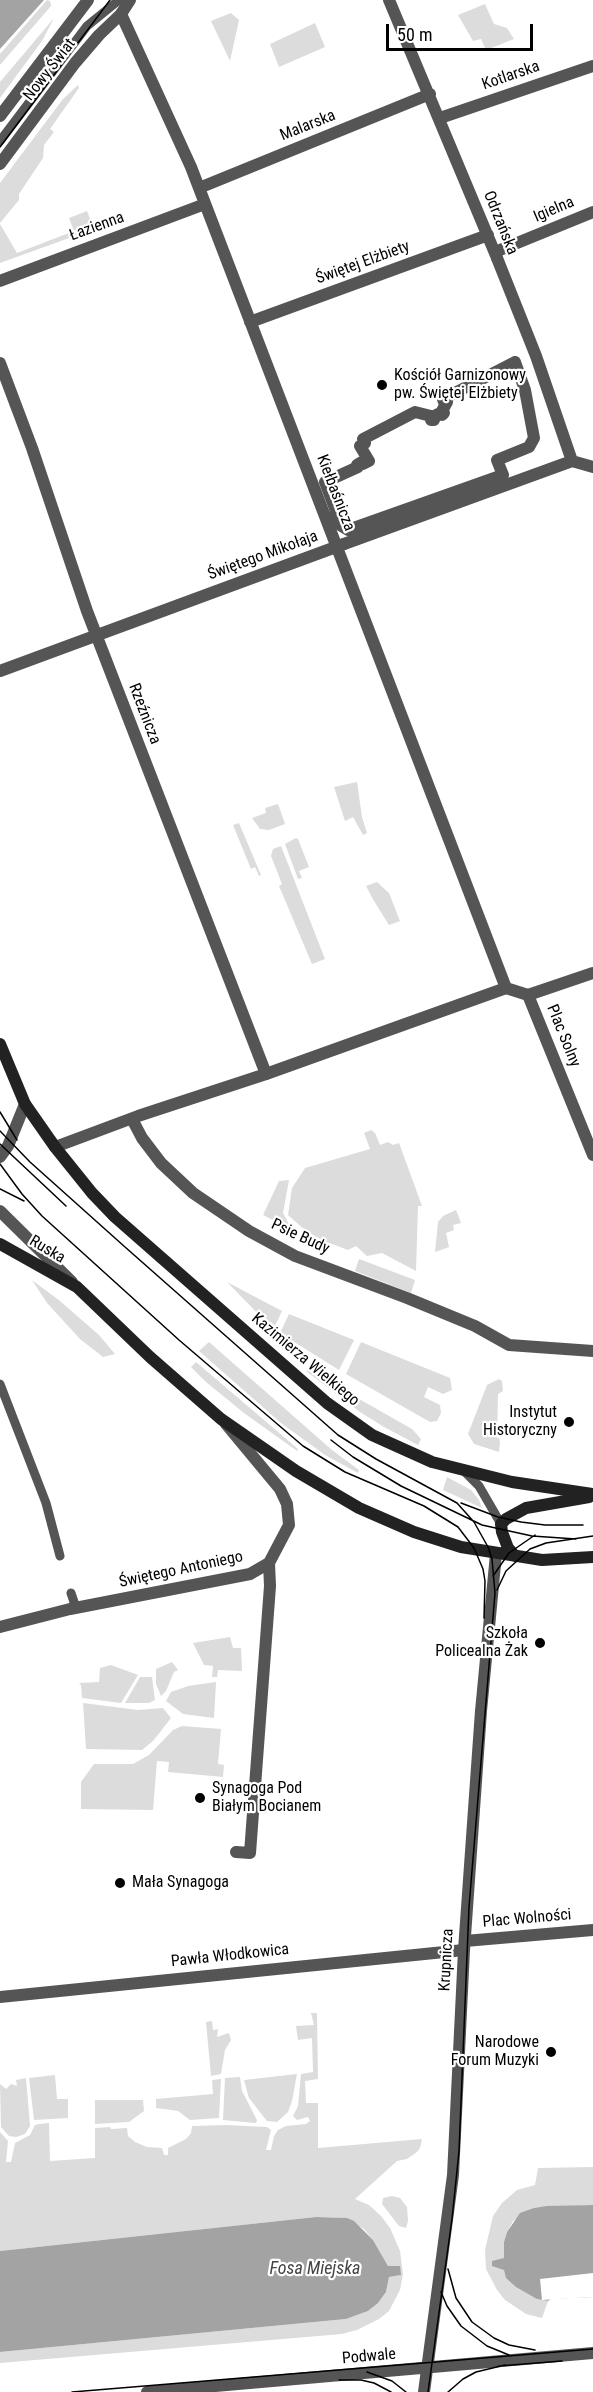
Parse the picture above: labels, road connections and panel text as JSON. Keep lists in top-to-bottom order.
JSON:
{
  "streets": {
    "main road": ["Ruska", "Kazimierza Wielkiego"],
    "street": [
      "Nowy Świat",
      "Kotlarska",
      "Malarska",
      "Igielna",
      "Odrzańska",
      "Łazienna",
      "Świętej Elżbiety",
      "Kiełbaśnicza",
      "Świętego Mikołaja",
      "Rzeźnicza",
      "Plac Solny",
      "Psie Budy",
      "Świętego Antoniego",
      "Plac Wolności",
      "Pawła Włodkowica",
      "Krupnicza",
      "Podwale"
    ]
  },
  "crossings": [
    ["Nowy Świat", "Kiełbaśnicza"],
    ["Kotlarska", "Odrzańska"],
    ["Malarska", "Odrzańska"],
    ["Malarska", "Kiełbaśnicza"],
    ["Igielna", "Odrzańska"],
    ["Odrzańska", "Świętej Elżbiety"],
    ["Odrzańska", "Świętego Mikołaja"],
    ["Łazienna", "Kiełbaśnicza"],
    ["Świętej Elżbiety", "Kiełbaśnicza"],
    ["Kiełbaśnicza", "Świętego Mikołaja"],
    ["Świętego Mikołaja", "Rzeźnicza"],
    ["Plac Wolności", "Pawła Włodkowica"],
    ["Plac Wolności", "Krupnicza"],
    ["Pawła Włodkowica", "Krupnicza"],
    ["Krupnicza", "Podwale"]
  ],
  "water": ["Fosa Miejska"],
  "places": [
    "Kościół Garnizonowy pw. Świętej Elżbiety",
    "Instytut Historyczny",
    "Szkoła Policealna Żak",
    "Synagoga Pod Białym Bocianem",
    "Mała Synagoga",
    "Narodowe Forum Muzyki"
  ],
  "scale_bar": "50 m"
}
